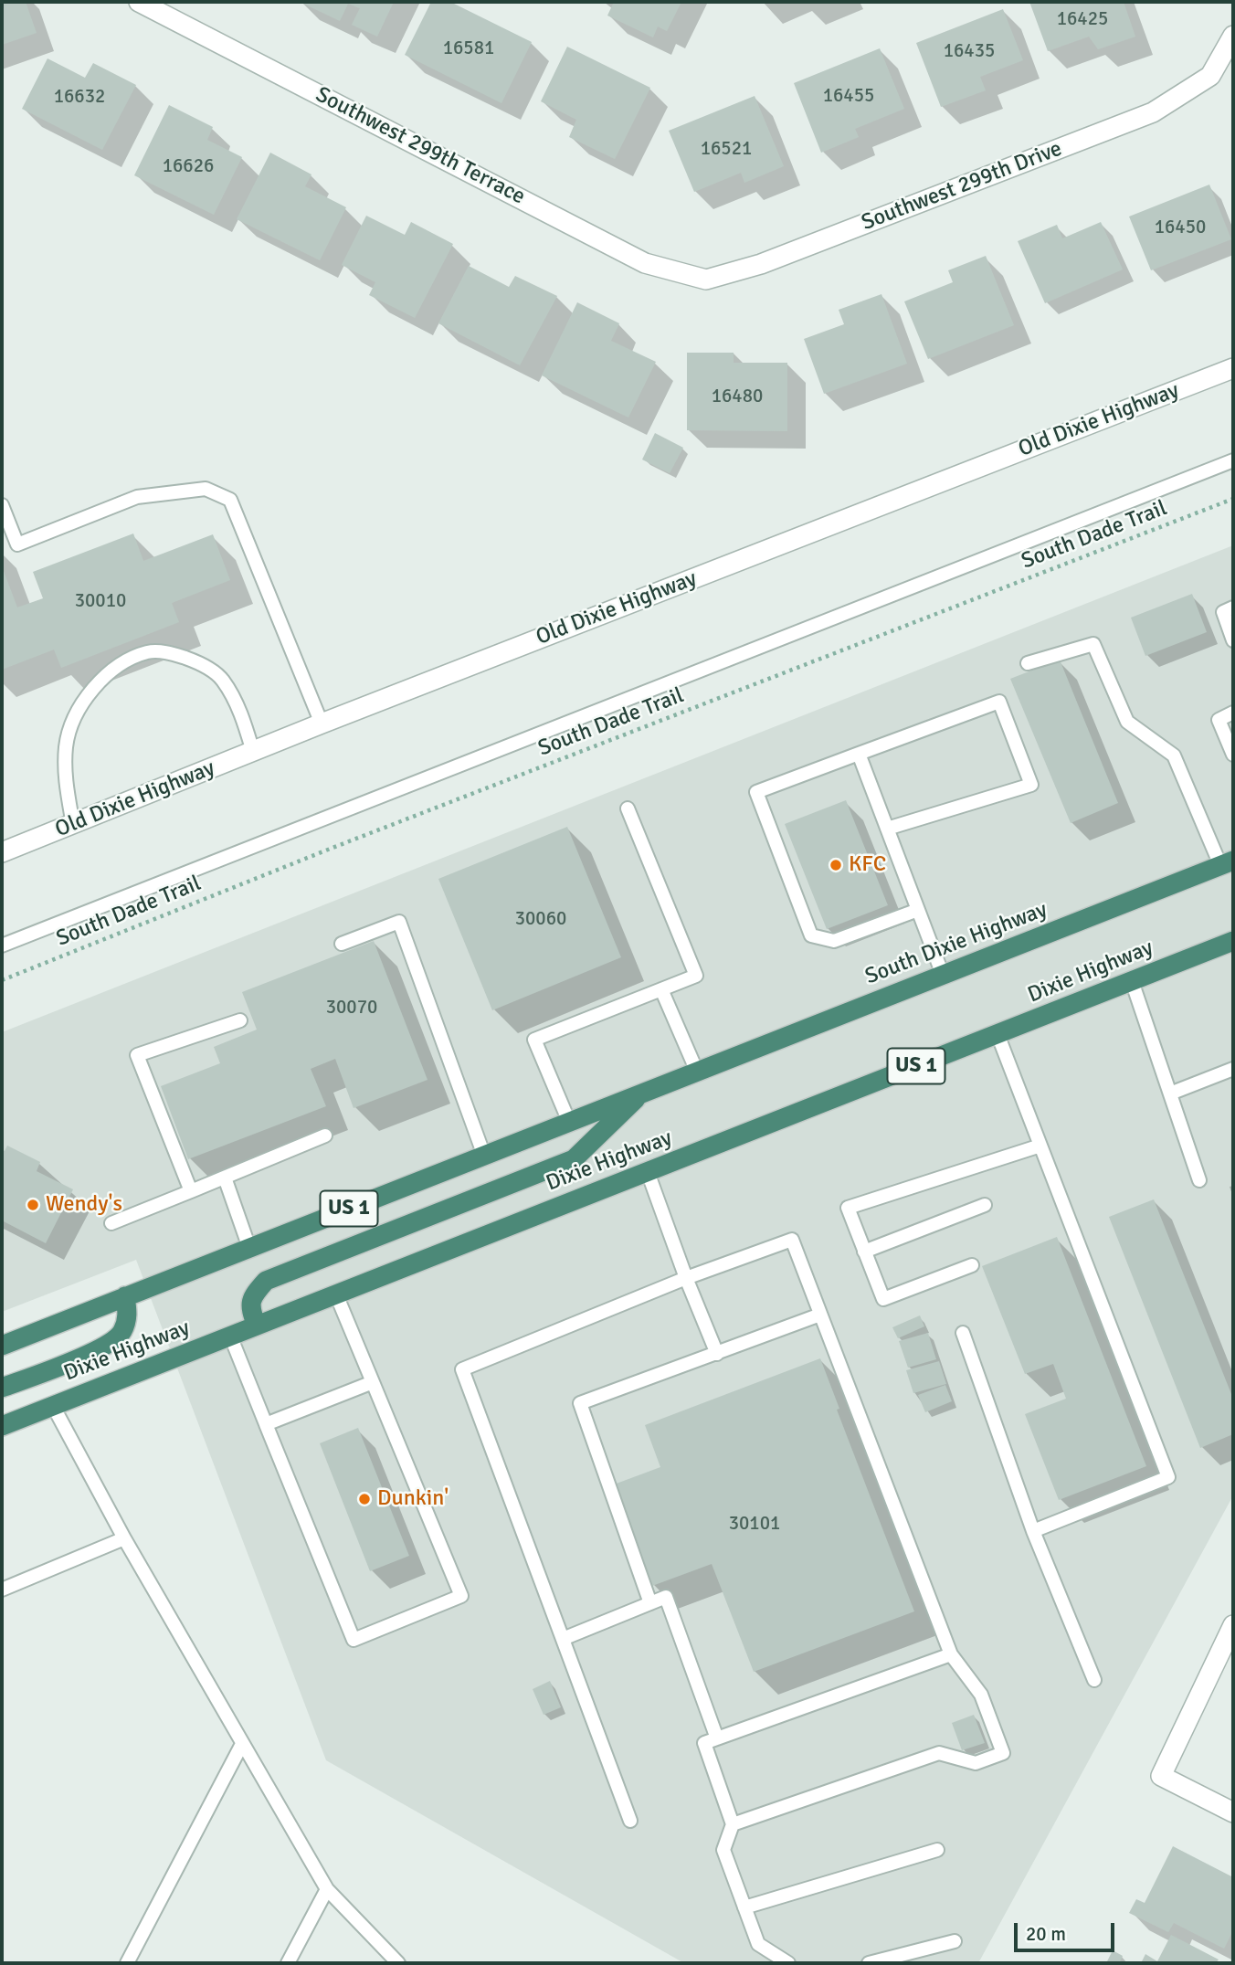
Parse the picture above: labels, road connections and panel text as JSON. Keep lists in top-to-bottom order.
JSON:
{
  "streets": {
    "highway": ["South Dixie Highway", "Dixie Highway", "US 1"],
    "street": ["Southwest 299th Terrace", "Southwest 299th Drive", "Old Dixie Highway"],
    "path": ["South Dade Trail"]
  },
  "crossings": [
    ["Southwest 299th Terrace", "Southwest 299th Drive"],
    ["South Dixie Highway", "US 1"]
  ],
  "places": ["KFC", "Wendy's", "Dunkin'"],
  "house_numbers": [
    "16425",
    "16581",
    "16435",
    "16455",
    "16632",
    "16521",
    "16626",
    "16450",
    "16480",
    "30010",
    "30060",
    "30070",
    "30101"
  ],
  "scale_bar": "20 m"
}
